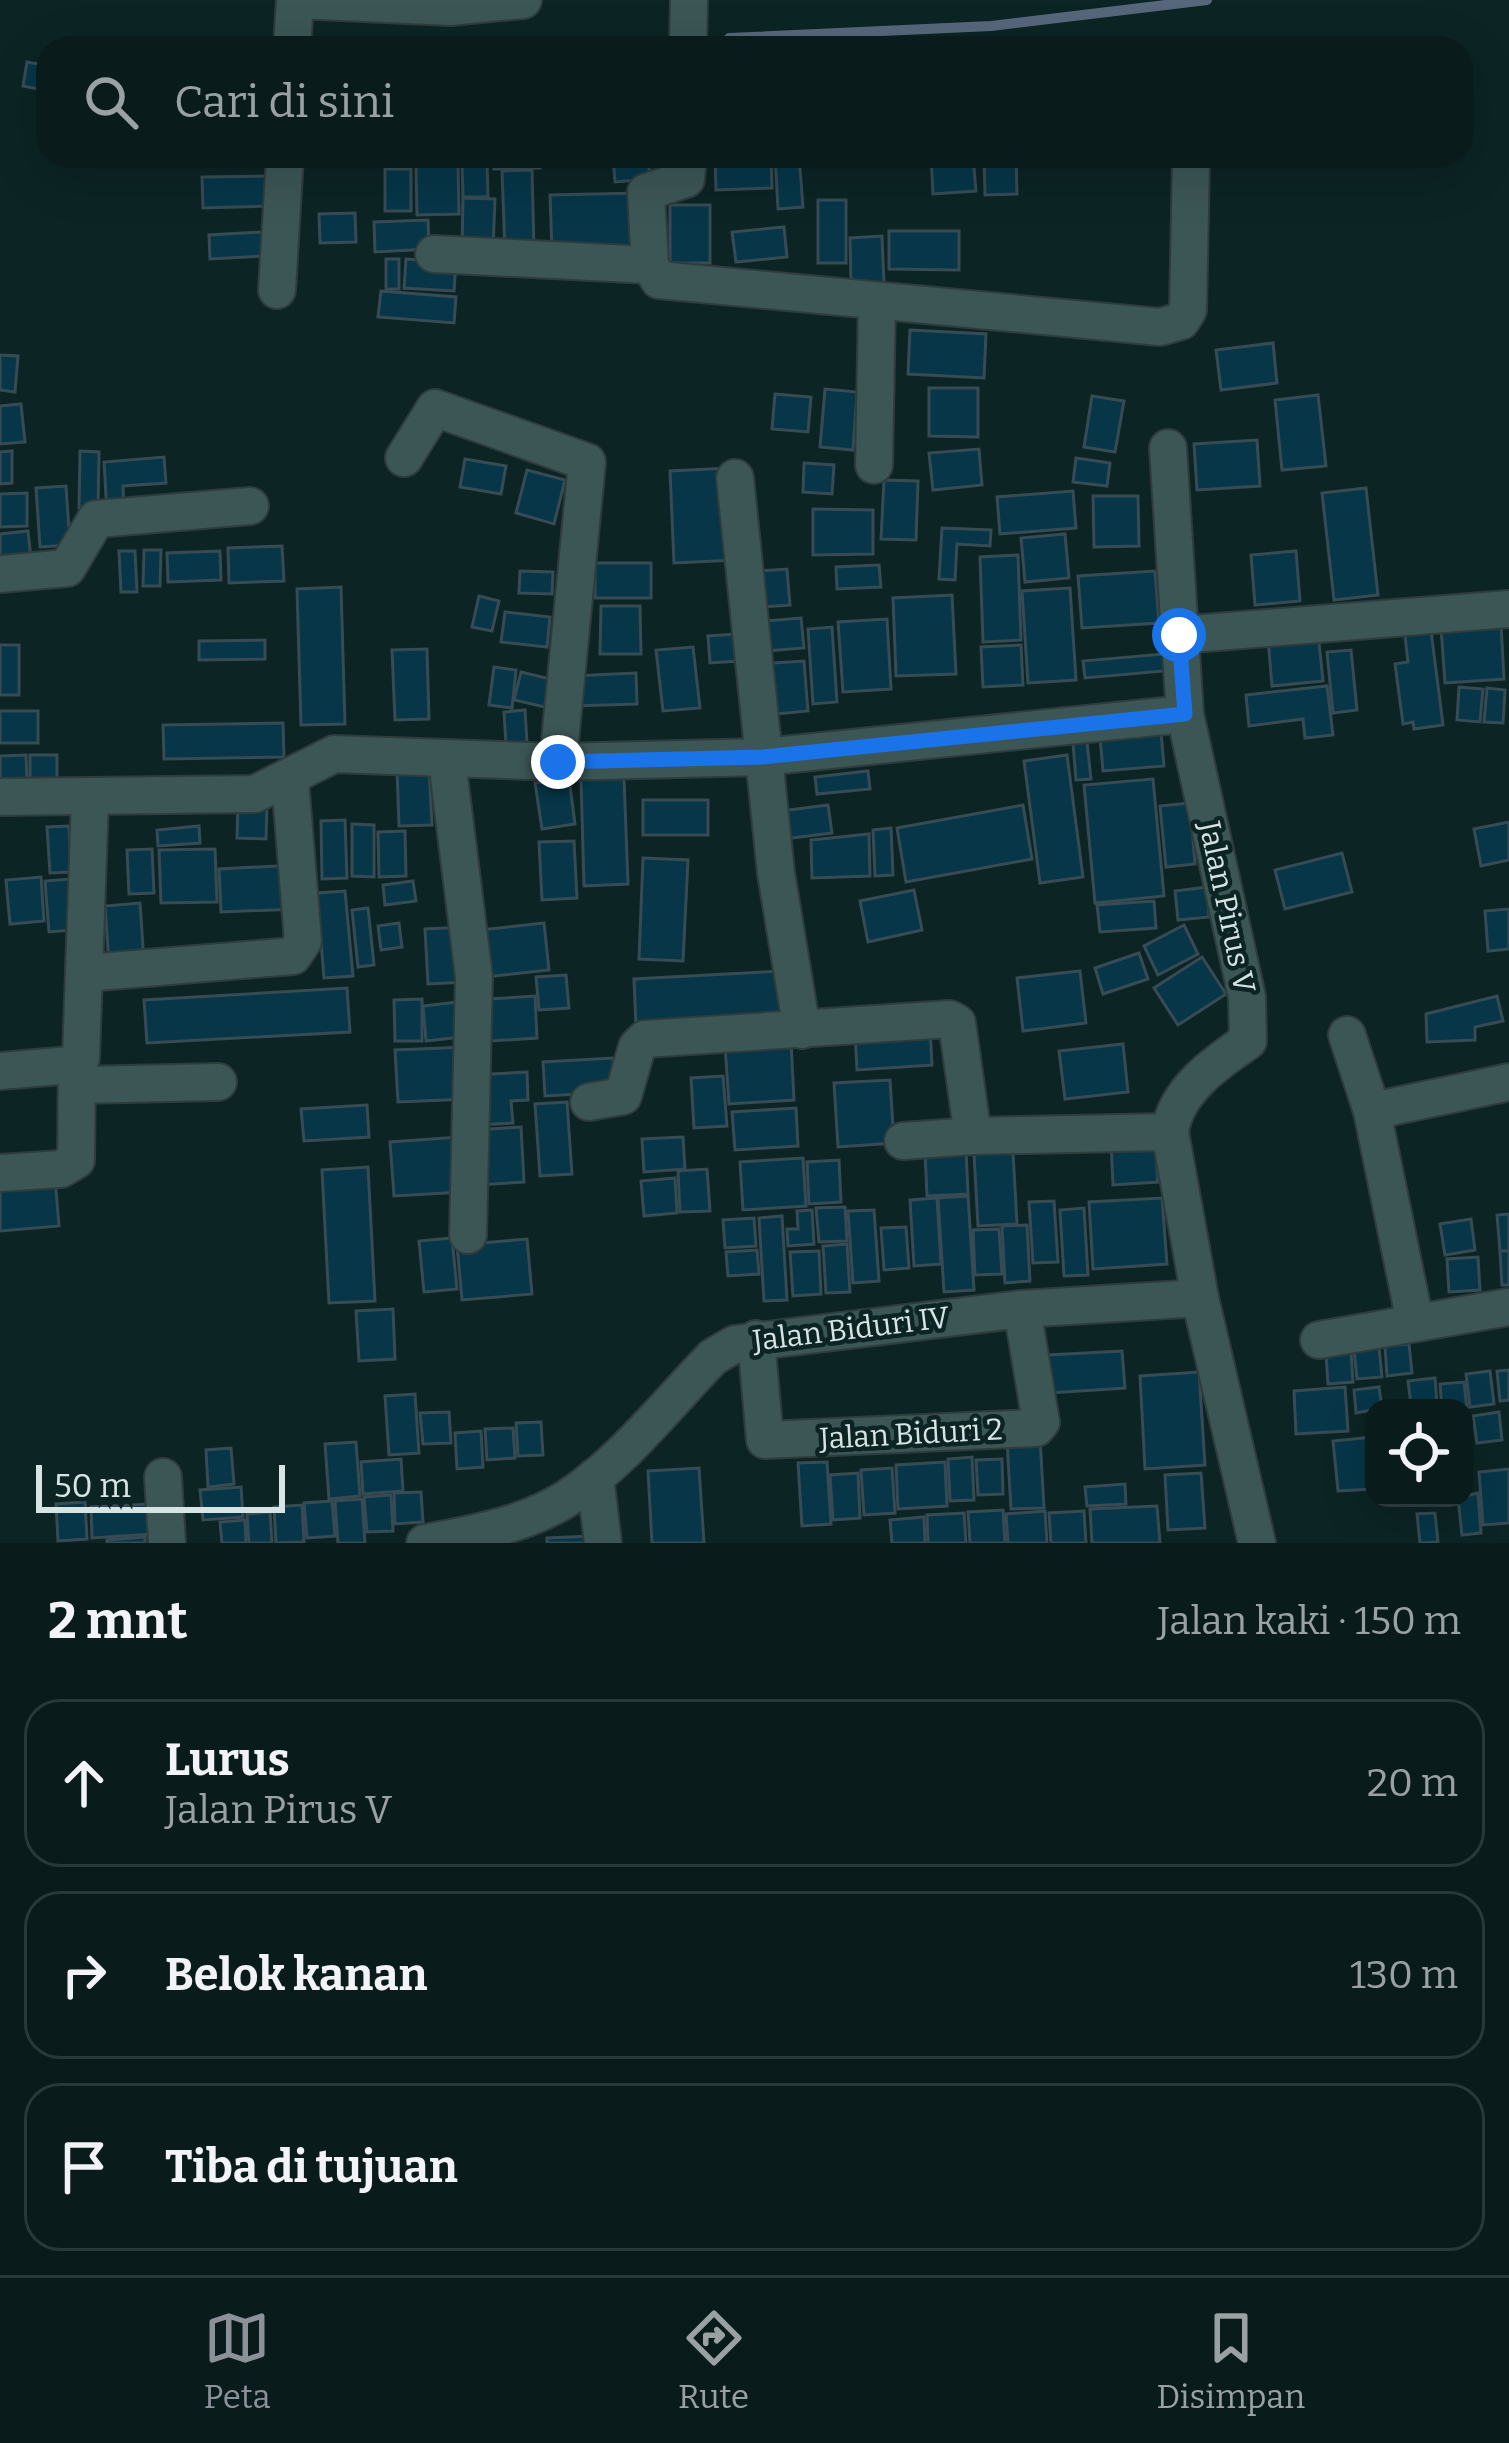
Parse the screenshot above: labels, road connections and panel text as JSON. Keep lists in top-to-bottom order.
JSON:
{
  "streets": {
    "street": ["Jalan Pirus V", "Jalan Biduri IV", "Jalan Biduri 2"]
  },
  "crossings": [
    ["Jalan Biduri IV", "Jalan Biduri 2"]
  ],
  "scale_bar": "50 m",
  "page": {
    "search": "Cari di sini",
    "scale": "50 m",
    "heading": ["2 mnt", "Jalan kaki · 150 m"],
    "list": [
      ["Lurus", "Jalan Pirus V", "20 m"],
      ["Belok kanan", "130 m"],
      "Tiba di tujuan"
    ],
    "nav": ["Peta", "Rute", "Disimpan"]
  }
}
